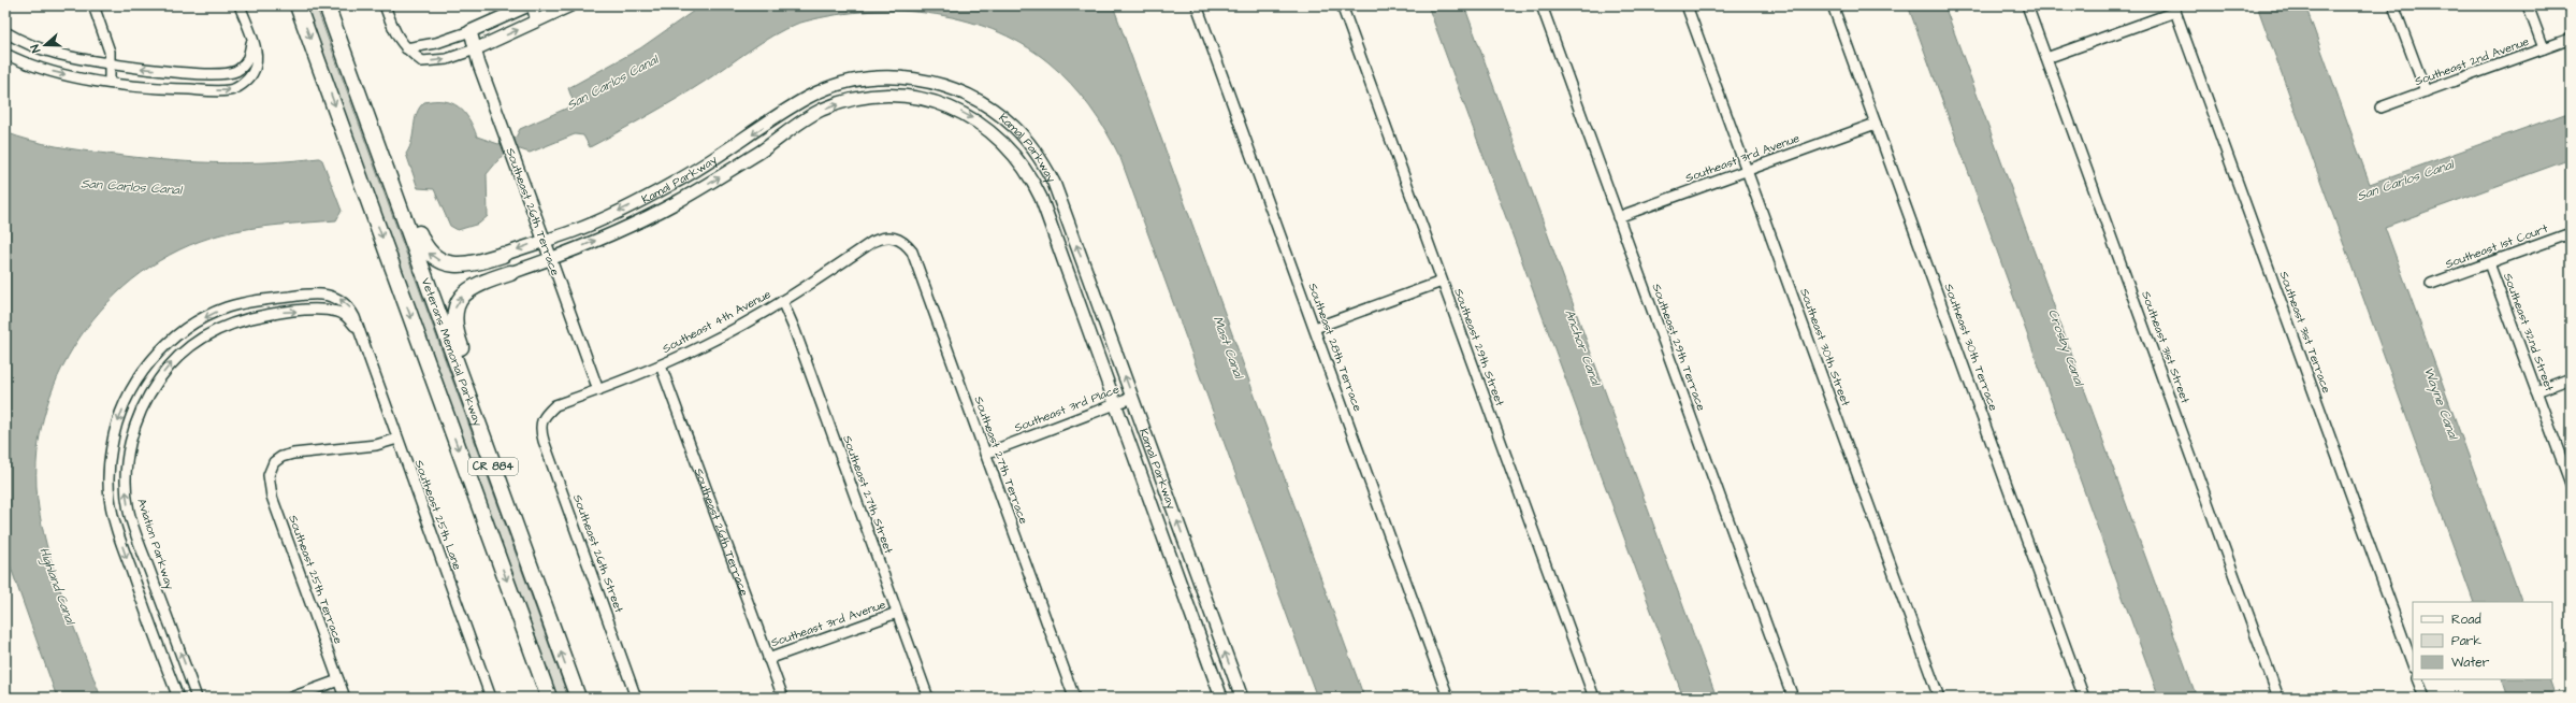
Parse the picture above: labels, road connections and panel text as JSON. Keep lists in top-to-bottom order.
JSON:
{
  "streets": {
    "highway": ["Veterans Memorial Parkway", "CR 884"],
    "street": [
      "Southeast 2nd Avenue",
      "Kamal Parkway",
      "Southeast 3rd Avenue",
      "Southeast 26th Terrace",
      "Southeast 1st Court",
      "Southeast 4th Avenue",
      "Southeast 31st Terrace",
      "Southeast 32nd Street",
      "Southeast 28th Terrace",
      "Southeast 29th Street",
      "Southeast 29th Terrace",
      "Southeast 30th Street",
      "Southeast 30th Terrace",
      "Southeast 31st Street",
      "Southeast 3rd Place",
      "Southeast 27th Terrace",
      "Southeast 27th Street",
      "Southeast 25th Lane",
      "Aviation Parkway",
      "Southeast 26th Street",
      "Southeast 25th Terrace"
    ]
  },
  "crossings": [
    ["Kamal Parkway", "Southeast 26th Terrace"],
    ["Kamal Parkway", "Southeast 3rd Place"],
    ["Southeast 3rd Avenue", "Southeast 26th Terrace"],
    ["Southeast 3rd Avenue", "Southeast 29th Terrace"],
    ["Southeast 3rd Avenue", "Southeast 30th Street"],
    ["Southeast 3rd Avenue", "Southeast 30th Terrace"],
    ["Southeast 3rd Avenue", "Southeast 27th Street"],
    ["Southeast 26th Terrace", "Southeast 4th Avenue"],
    ["Southeast 1st Court", "Southeast 32nd Street"],
    ["Southeast 4th Avenue", "Southeast 27th Terrace"],
    ["Southeast 4th Avenue", "Southeast 27th Street"],
    ["Southeast 4th Avenue", "Southeast 26th Street"],
    ["Southeast 3rd Place", "Southeast 27th Terrace"],
    ["Southeast 25th Lane", "Aviation Parkway"],
    ["Southeast 25th Lane", "Southeast 25th Terrace"]
  ],
  "water": [
    "San Carlos Canal",
    "Mast Canal",
    "Anchor Canal",
    "Crosby Canal",
    "Wayne Canal",
    "Highland Canal"
  ],
  "legend": ["Road", "Park", "Water"],
  "north": "left"
}
